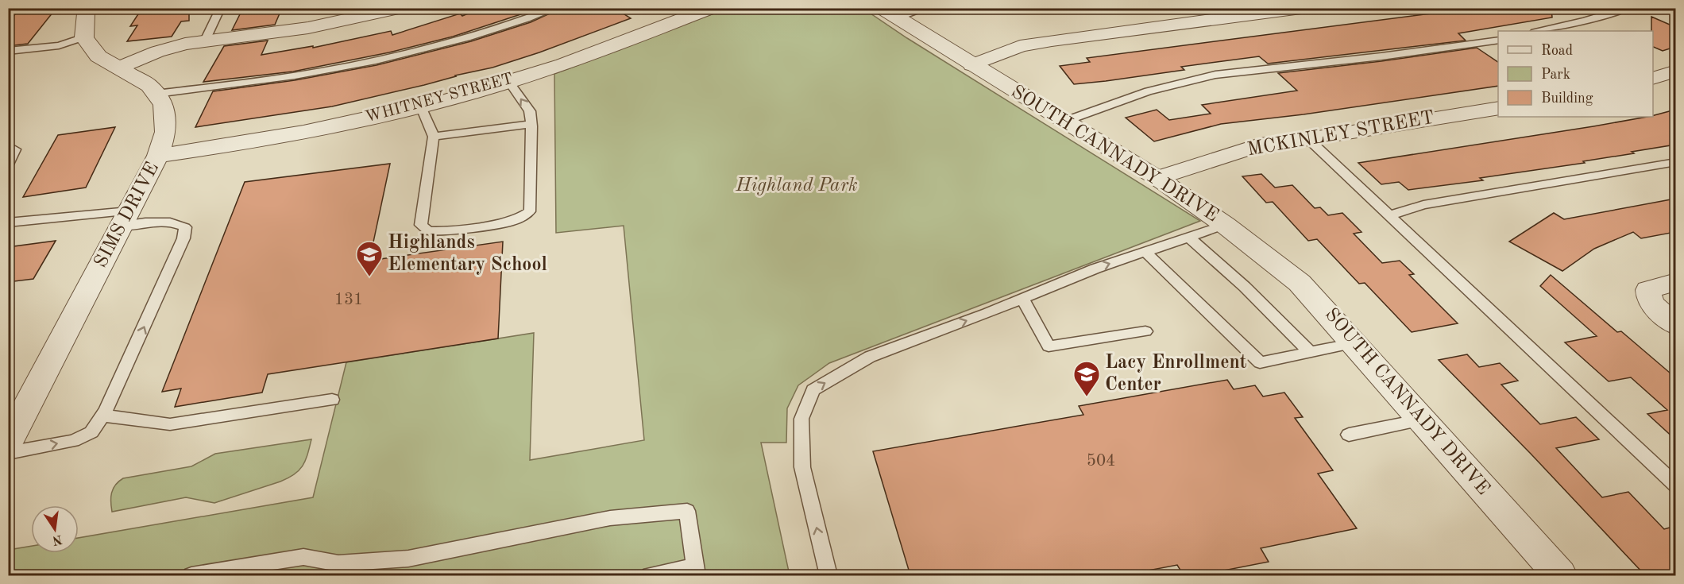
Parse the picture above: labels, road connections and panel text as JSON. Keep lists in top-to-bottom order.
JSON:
{
  "streets": {
    "street": [
      "WHITNEY STREET",
      "MCKINLEY STREET",
      "SOUTH CANNADY DRIVE",
      "SIMS DRIVE"
    ]
  },
  "crossings": [
    ["WHITNEY STREET", "SIMS DRIVE"],
    ["MCKINLEY STREET", "SOUTH CANNADY DRIVE"]
  ],
  "parks": ["Highland Park"],
  "places": {
    "school or university": ["Highlands Elementary School", "Lacy Enrollment Center"]
  },
  "house_numbers": ["131", "504"],
  "legend": ["Road", "Park", "Building"],
  "north": "bottom"
}
